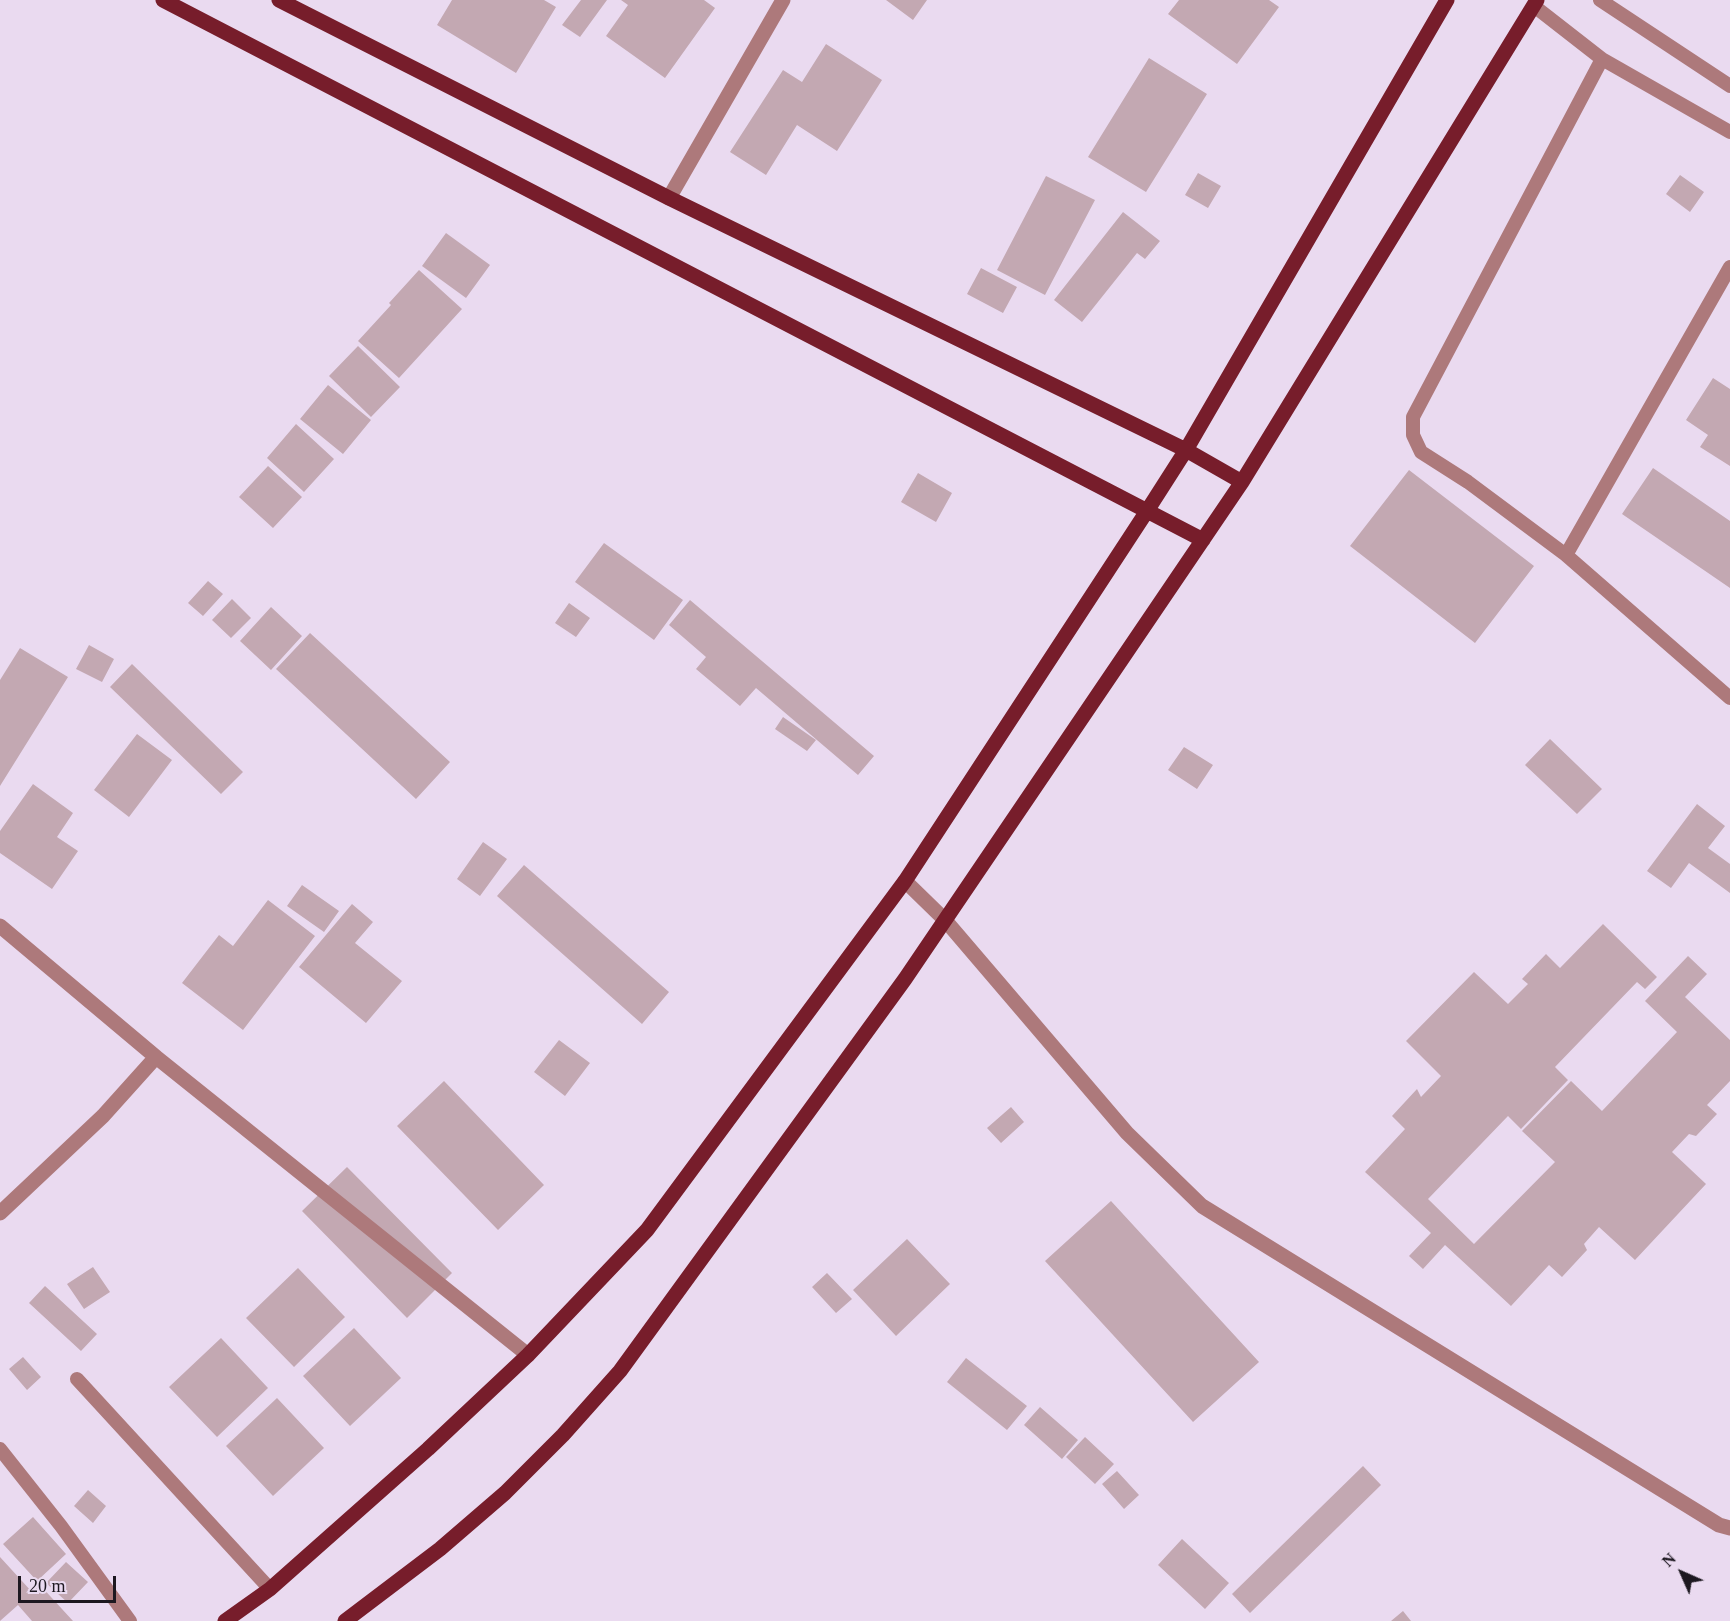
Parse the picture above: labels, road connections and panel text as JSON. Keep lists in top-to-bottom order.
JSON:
{
  "scale_bar": "20 m",
  "north": "top left"
}
